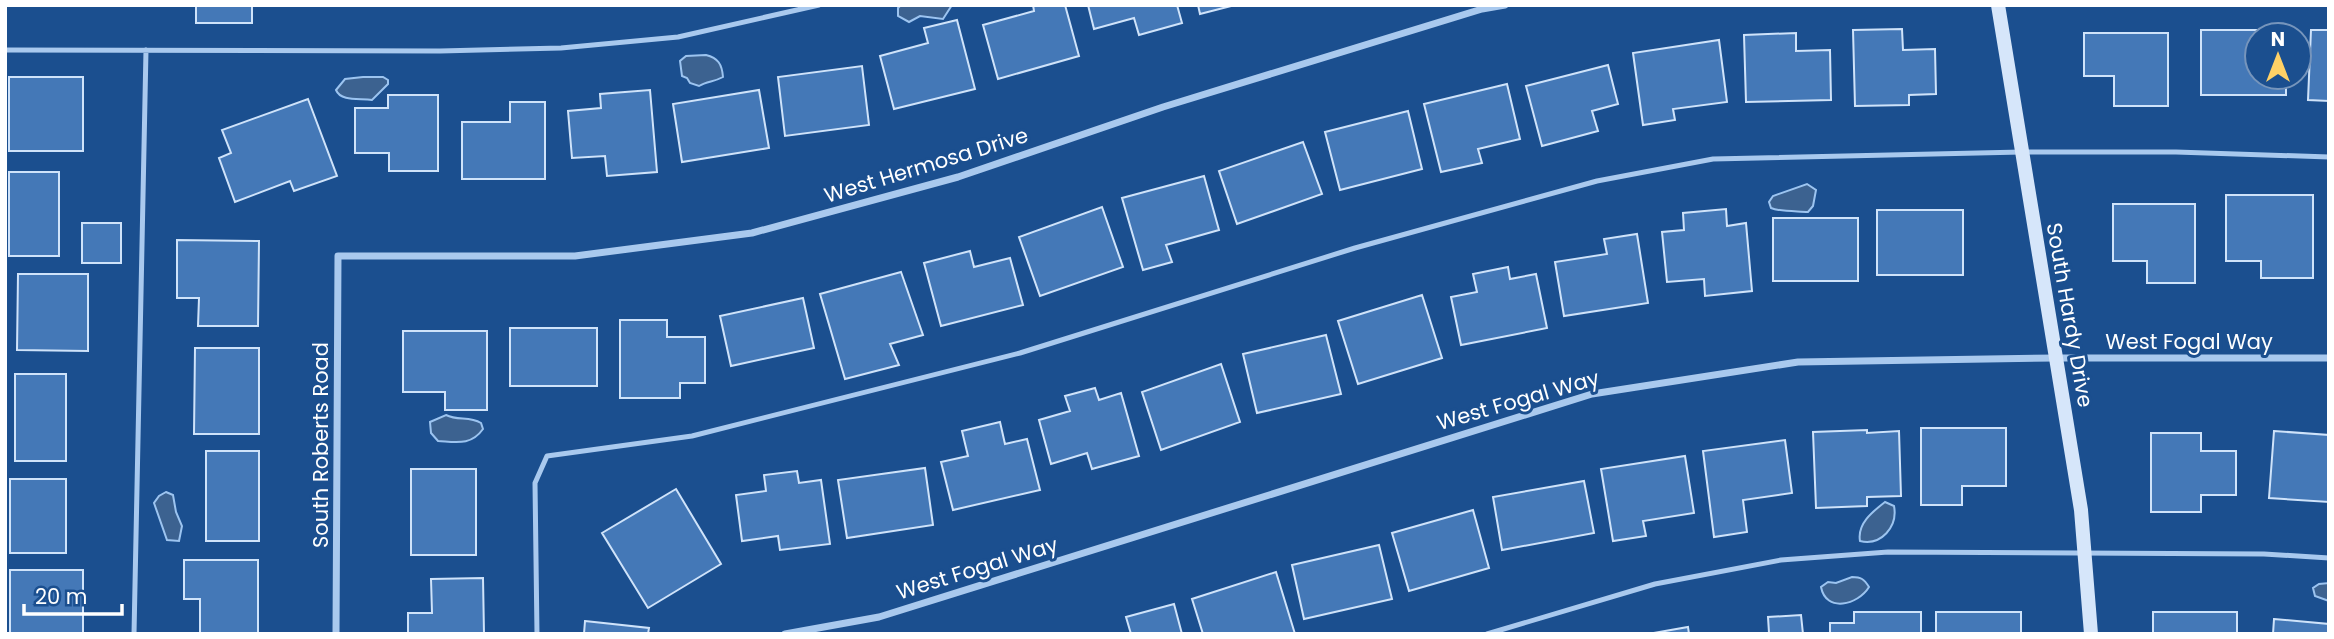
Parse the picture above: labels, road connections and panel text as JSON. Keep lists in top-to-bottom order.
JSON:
{
  "streets": {
    "street": [
      "West Hermosa Drive",
      "South Hardy Drive",
      "West Fogal Way",
      "South Roberts Road"
    ]
  },
  "crossings": [
    ["West Hermosa Drive", "South Roberts Road"],
    ["South Hardy Drive", "West Fogal Way"]
  ],
  "scale_bar": "20 m",
  "north": "top"
}
